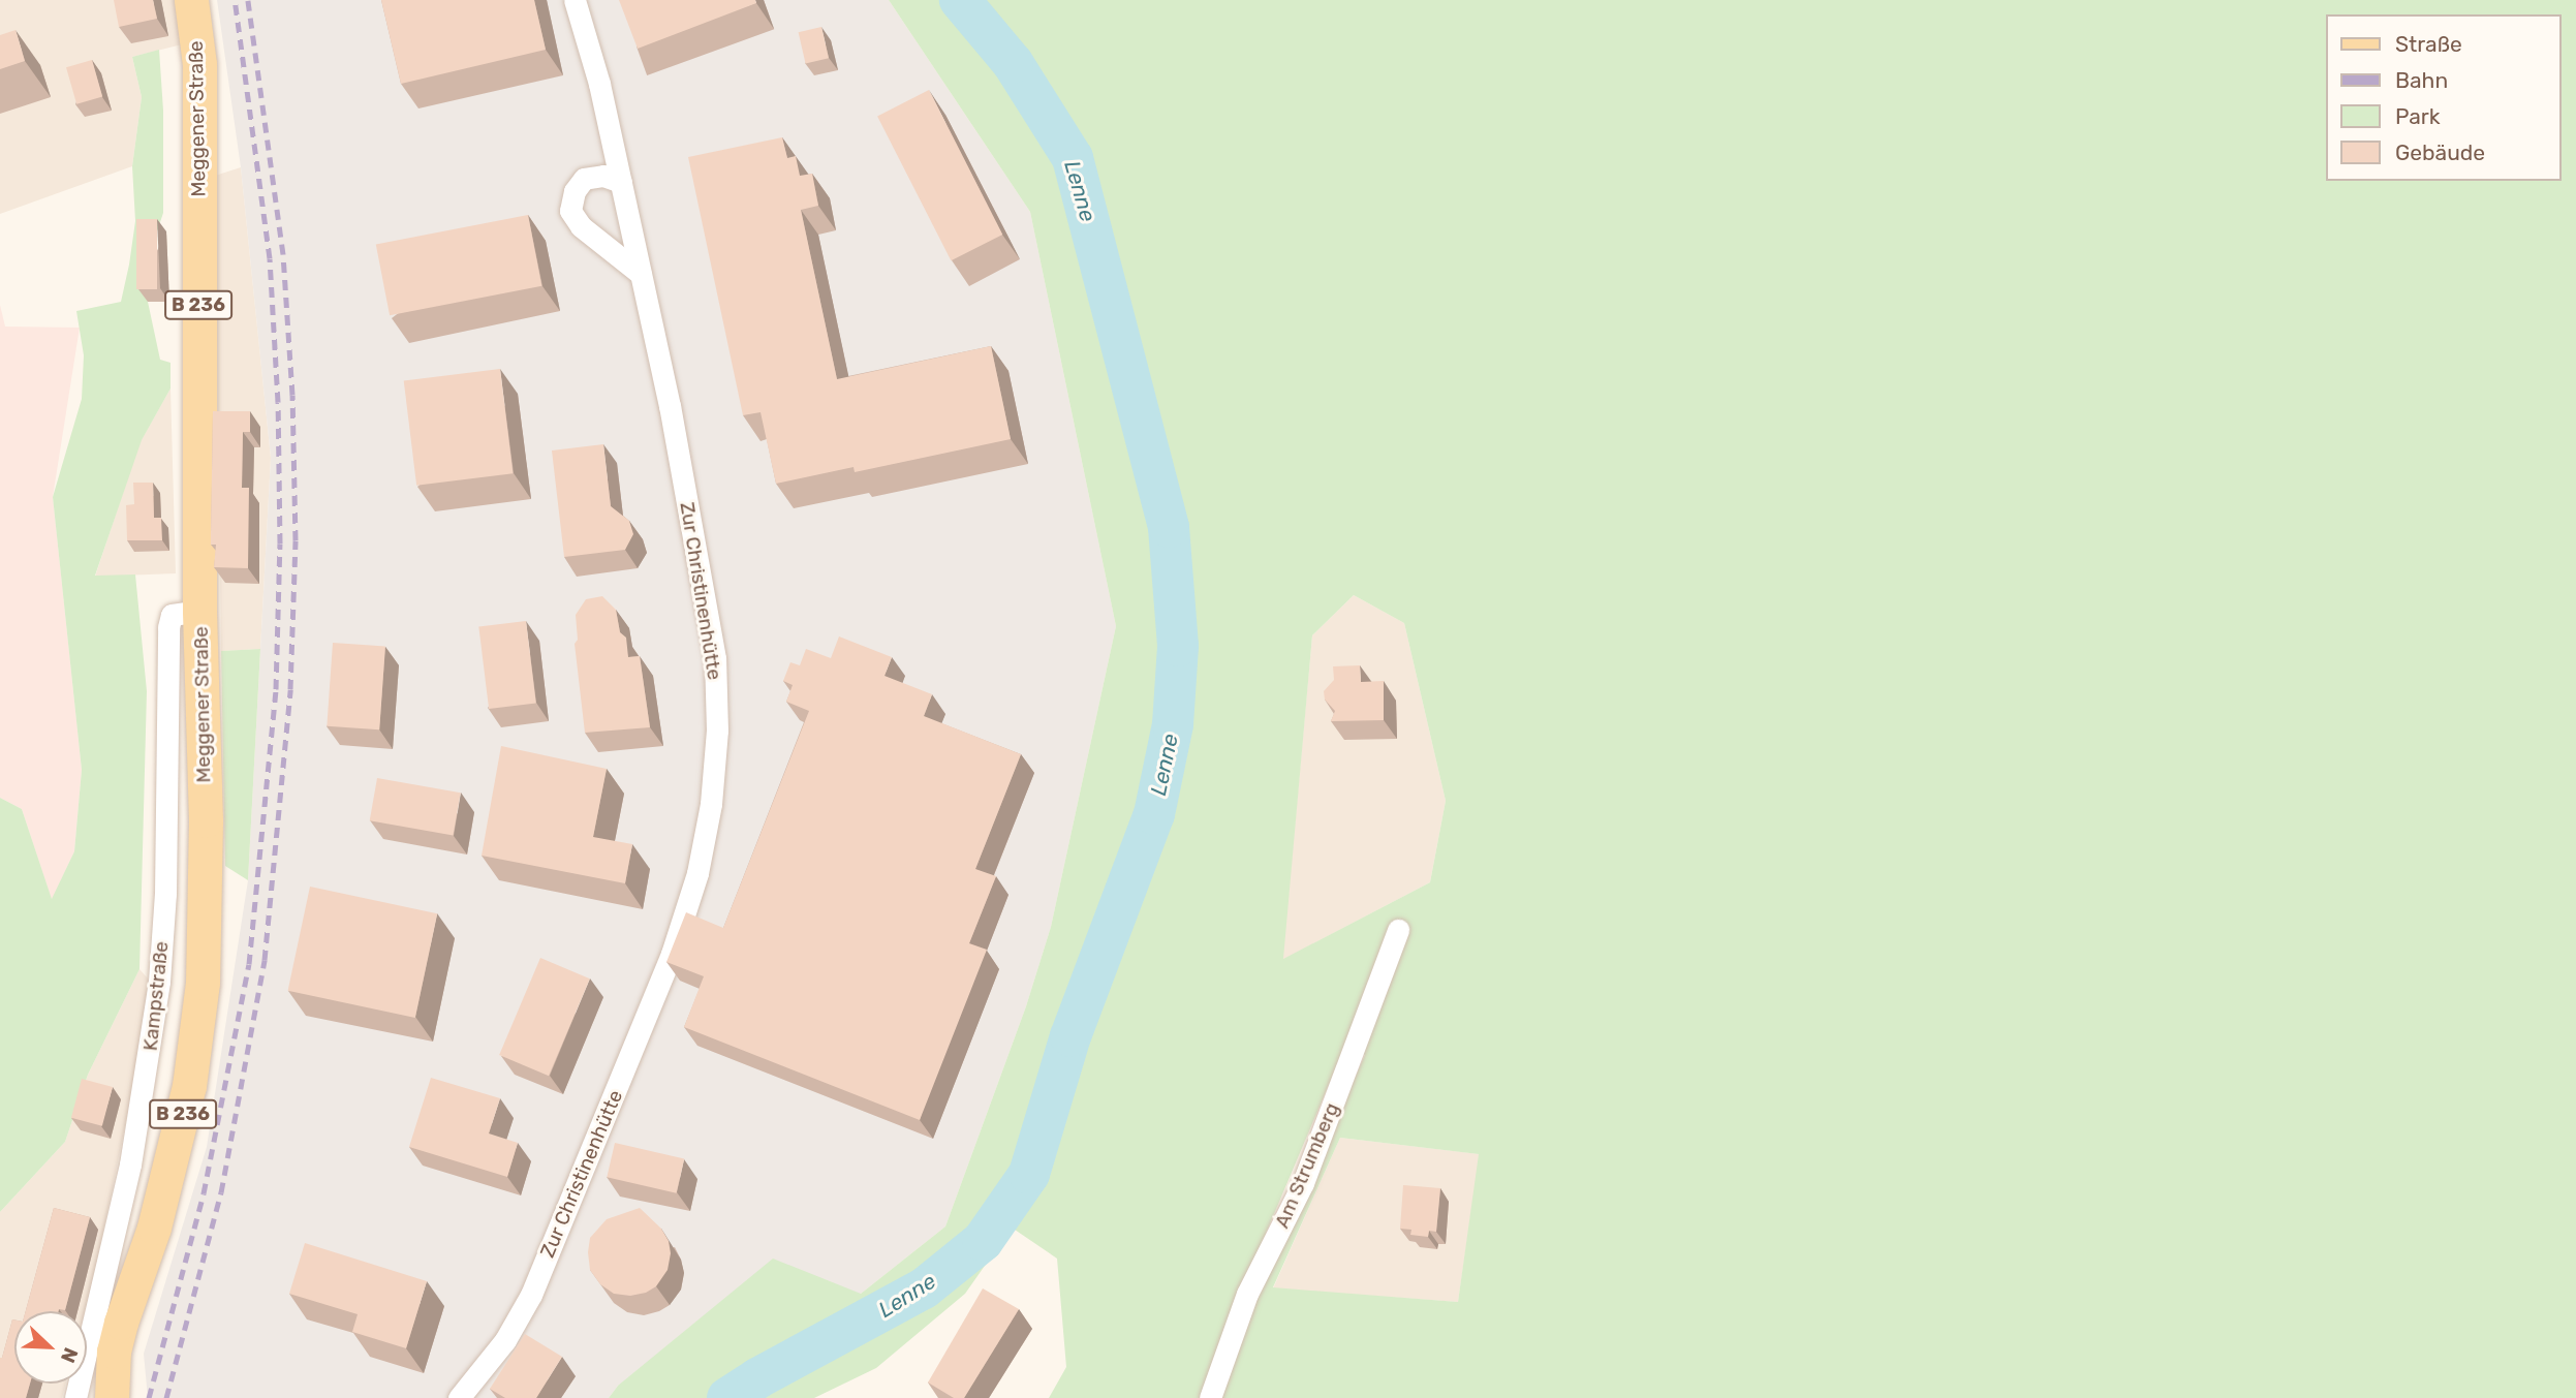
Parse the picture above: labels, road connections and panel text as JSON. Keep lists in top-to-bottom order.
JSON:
{
  "streets": {
    "main road": ["Meggener Straße", "B 236"],
    "street": ["Zur Christinenhütte", "Kampstraße", "Am Strumberg"]
  },
  "crossings": [
    ["Meggener Straße", "Kampstraße"]
  ],
  "water": ["Lenne"],
  "legend": [
    "Straße",
    "Bahn",
    "Park",
    "Gebäude"
  ],
  "north": "bottom right"
}
